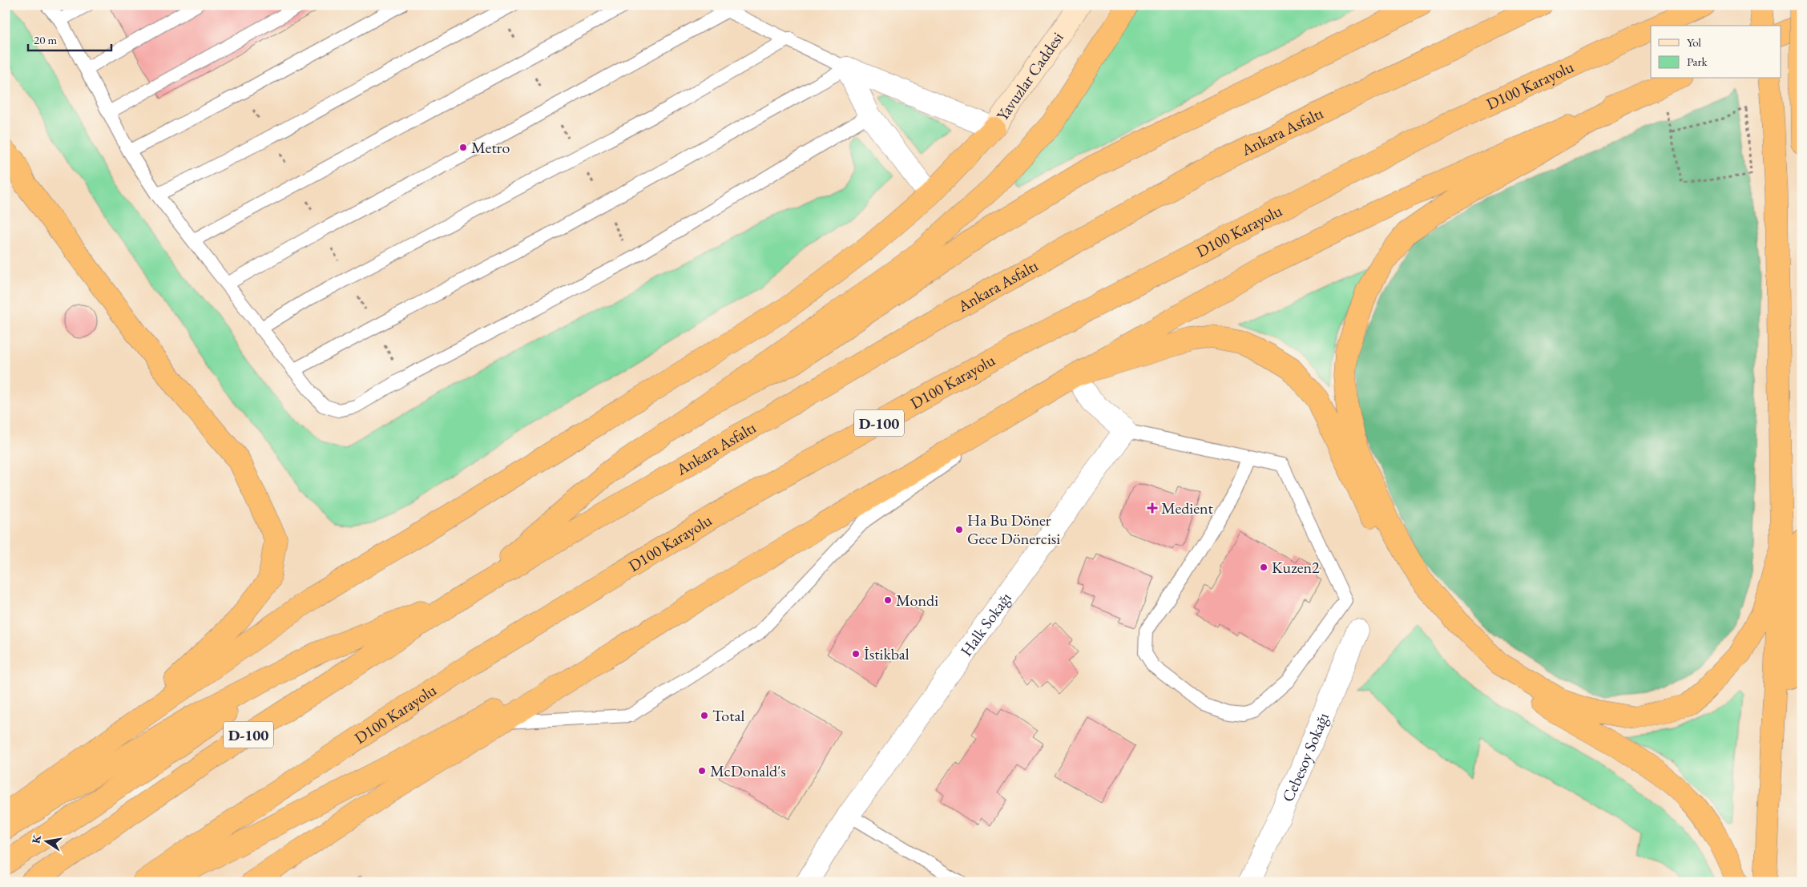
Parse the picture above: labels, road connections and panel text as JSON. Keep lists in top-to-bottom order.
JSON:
{
  "streets": {
    "highway": ["D100 Karayolu", "Ankara Asfaltı", "D-100"],
    "main road": ["Yavuzlar Caddesi"],
    "street": ["Halk Sokağı", "Cebesoy Sokağı"]
  },
  "crossings": [
    ["Ankara Asfaltı", "D-100"]
  ],
  "places": {
    "other": [
      "Metro",
      "Ha Bu Döner Gece Dönercisi",
      "Kuzen2",
      "Mondi",
      "İstikbal",
      "Total",
      "McDonald's"
    ],
    "health": ["Medient"]
  },
  "legend": ["Yol", "Park"],
  "scale_bar": "20 m",
  "north": "left"
}
